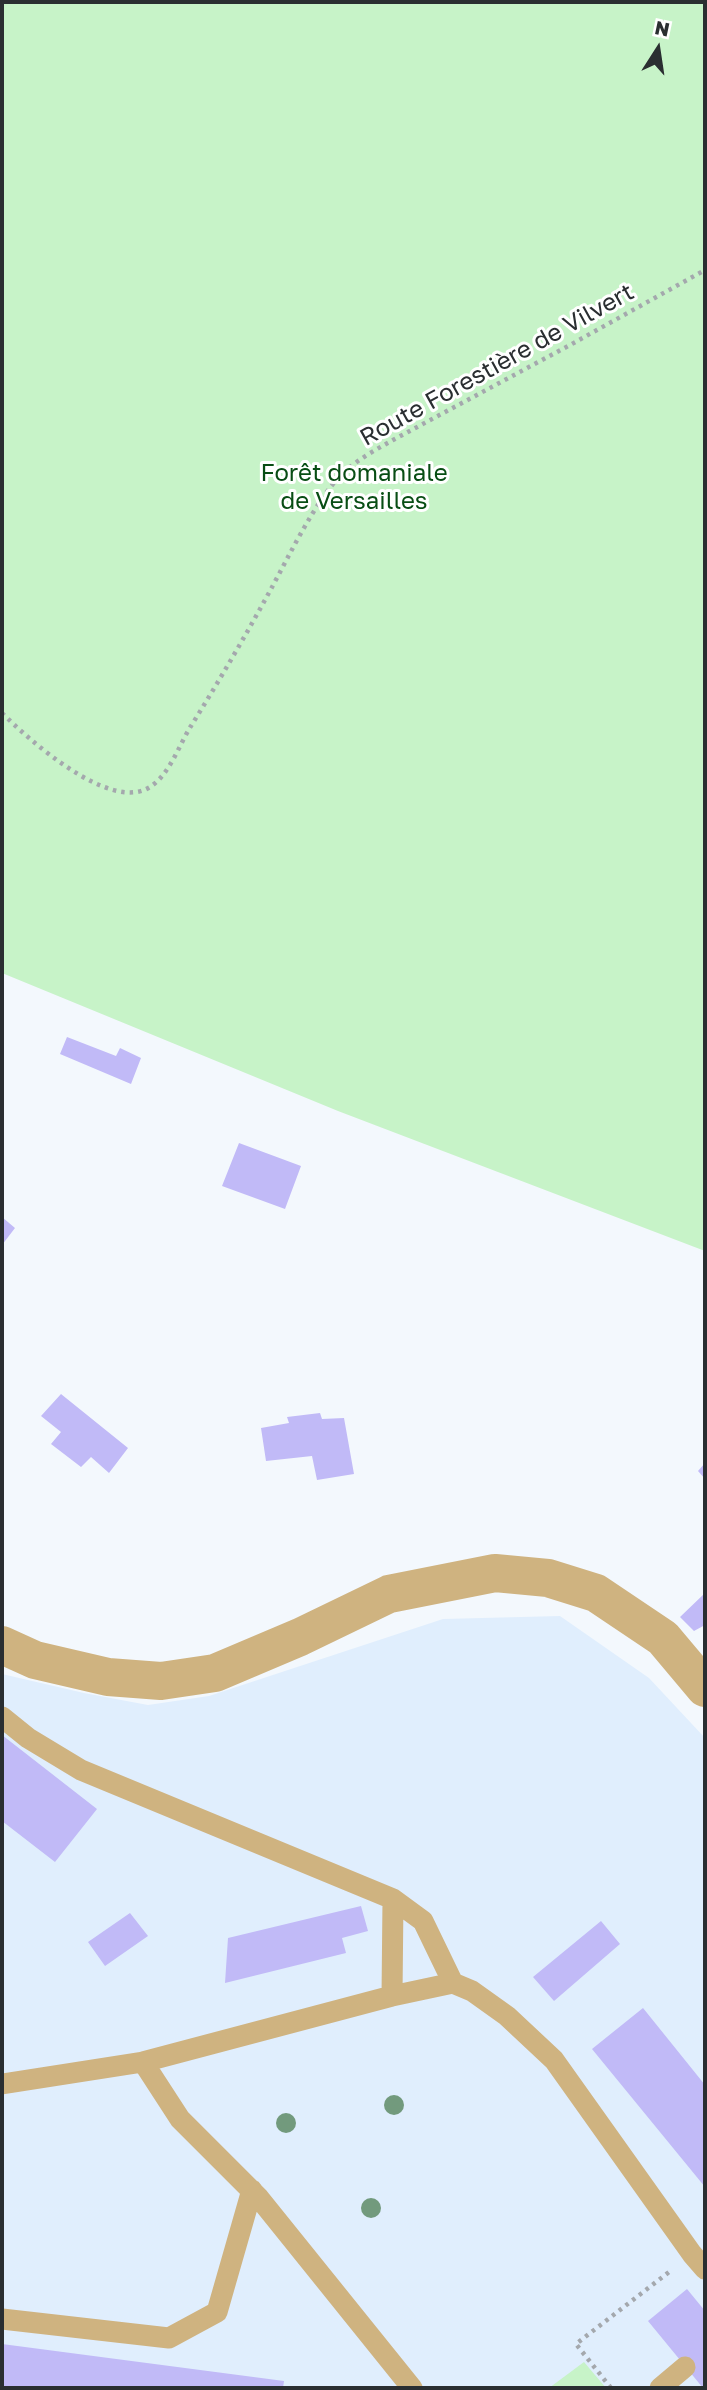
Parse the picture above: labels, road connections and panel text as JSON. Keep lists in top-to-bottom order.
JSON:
{
  "streets": {
    "path": ["Route Forestière de Vilvert"]
  },
  "parks": ["Forêt domaniale de Versailles"],
  "north": "top"
}
